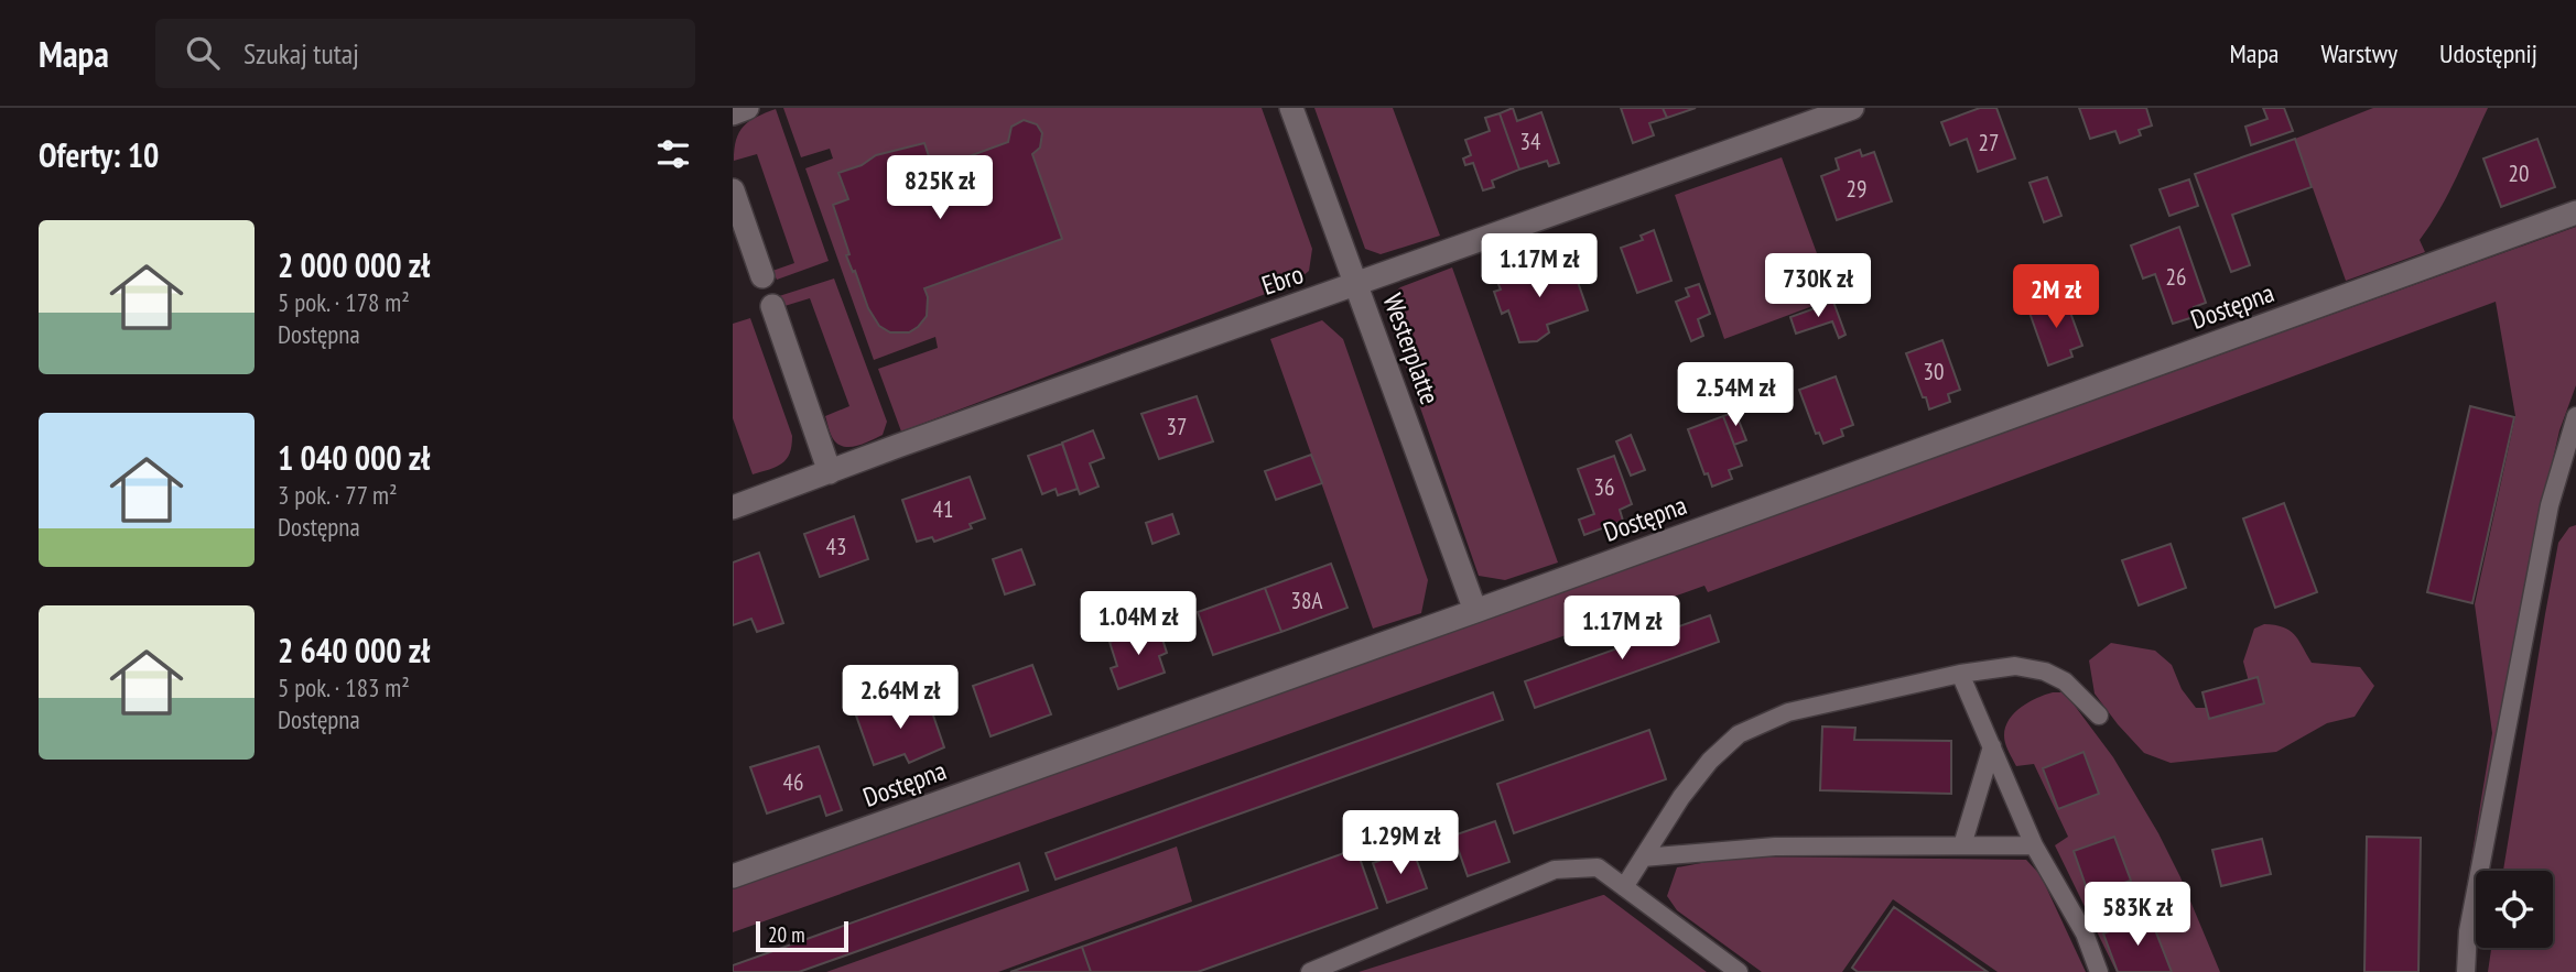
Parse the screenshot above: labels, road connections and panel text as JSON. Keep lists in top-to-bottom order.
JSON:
{
  "streets": {
    "street": ["Ebro", "Dostępna", "Westerplatte"]
  },
  "crossings": [
    ["Ebro", "Westerplatte"],
    ["Dostępna", "Westerplatte"]
  ],
  "house_numbers": [
    "34",
    "27",
    "20",
    "29",
    "26",
    "30",
    "37",
    "36",
    "41",
    "43",
    "38A",
    "46"
  ],
  "scale_bar": "20 m",
  "page": {
    "header": "Mapa",
    "search": "Szukaj tutaj",
    "nav": ["Mapa", "Warstwy", "Udostępnij"],
    "heading": "Oferty: 10",
    "price": [
      "825K zł",
      "1.17M zł",
      "730K zł",
      "2M zł",
      "2.54M zł",
      "1.04M zł",
      "1.17M zł",
      "2.64M zł",
      "1.29M zł",
      "583K zł"
    ],
    "list": [
      {
        "name": "2 000 000 zł",
        "note": "5 pok. · 178 m² · Dostępna"
      },
      {
        "name": "1 040 000 zł",
        "note": "3 pok. · 77 m² · Dostępna"
      },
      {
        "name": "2 640 000 zł",
        "note": "5 pok. · 183 m² · Dostępna"
      }
    ],
    "scale": "20 m"
  }
}
